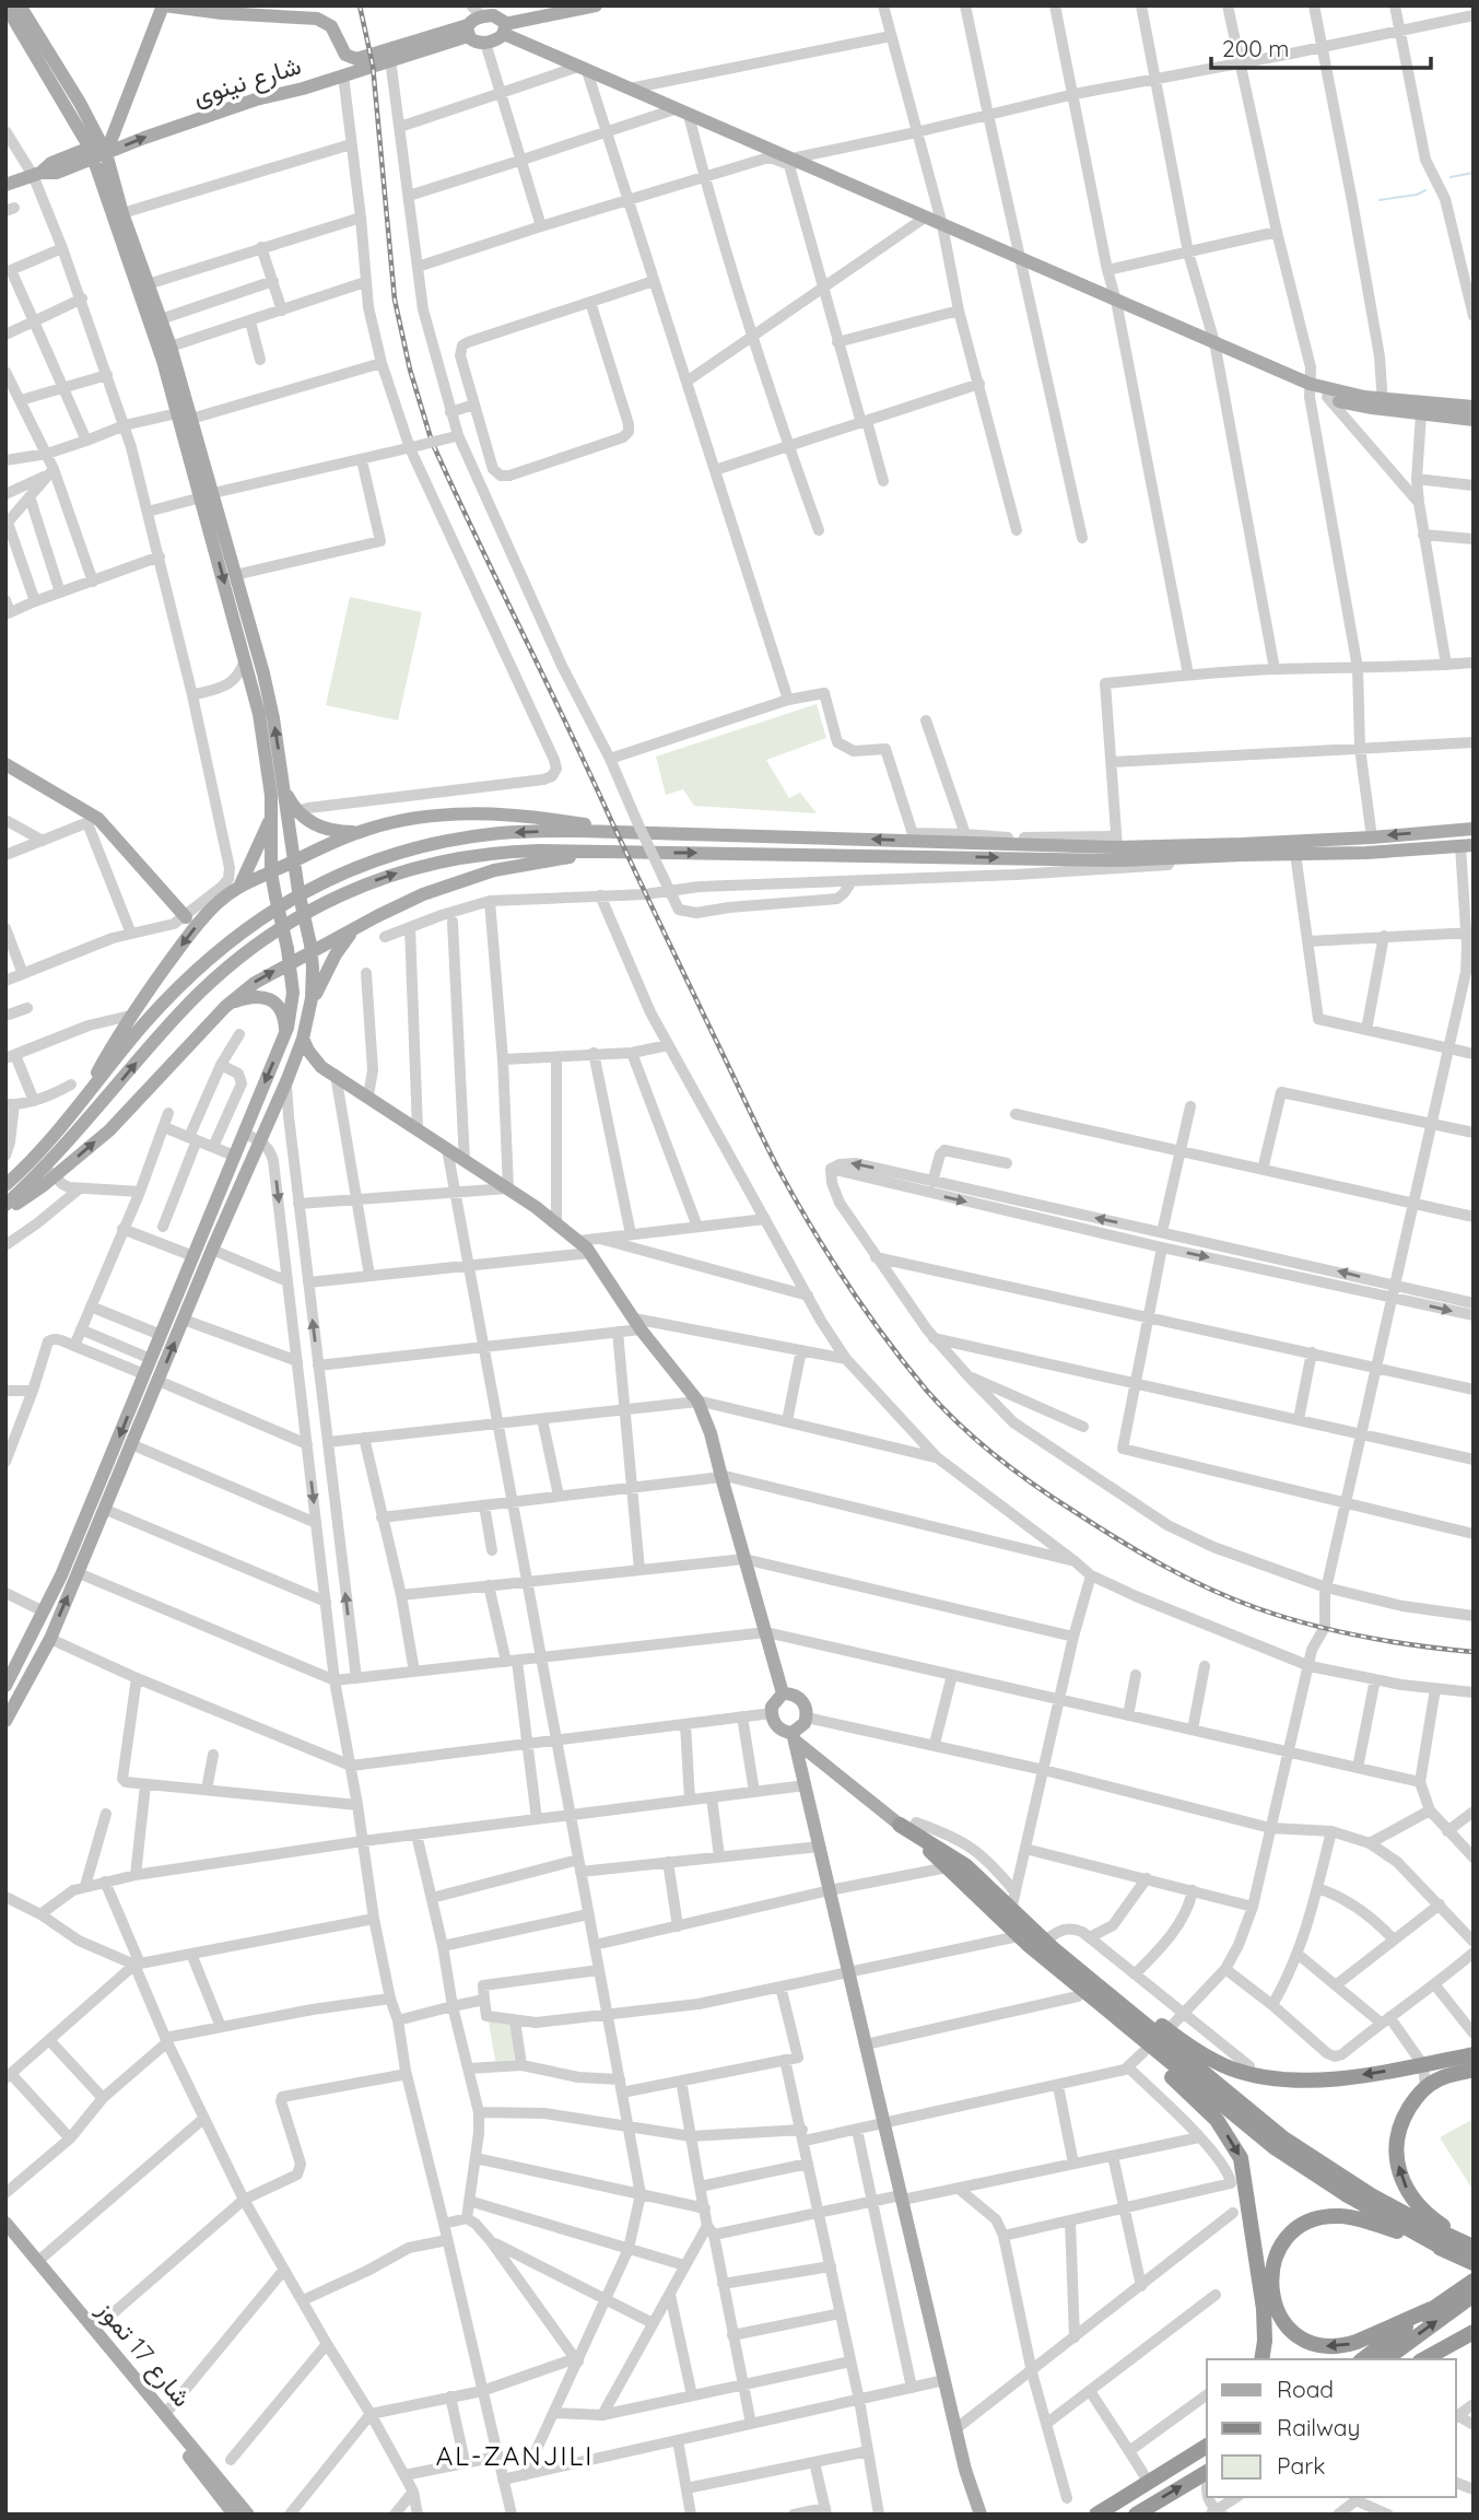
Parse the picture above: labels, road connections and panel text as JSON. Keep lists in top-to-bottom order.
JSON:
{
  "streets": {
    "main road": ["شارع نينوى", "شارع 17 تموز"]
  },
  "districts": ["AL-ZANJILI"],
  "legend": ["Road", "Railway", "Park"],
  "scale_bar": "200 m"
}
